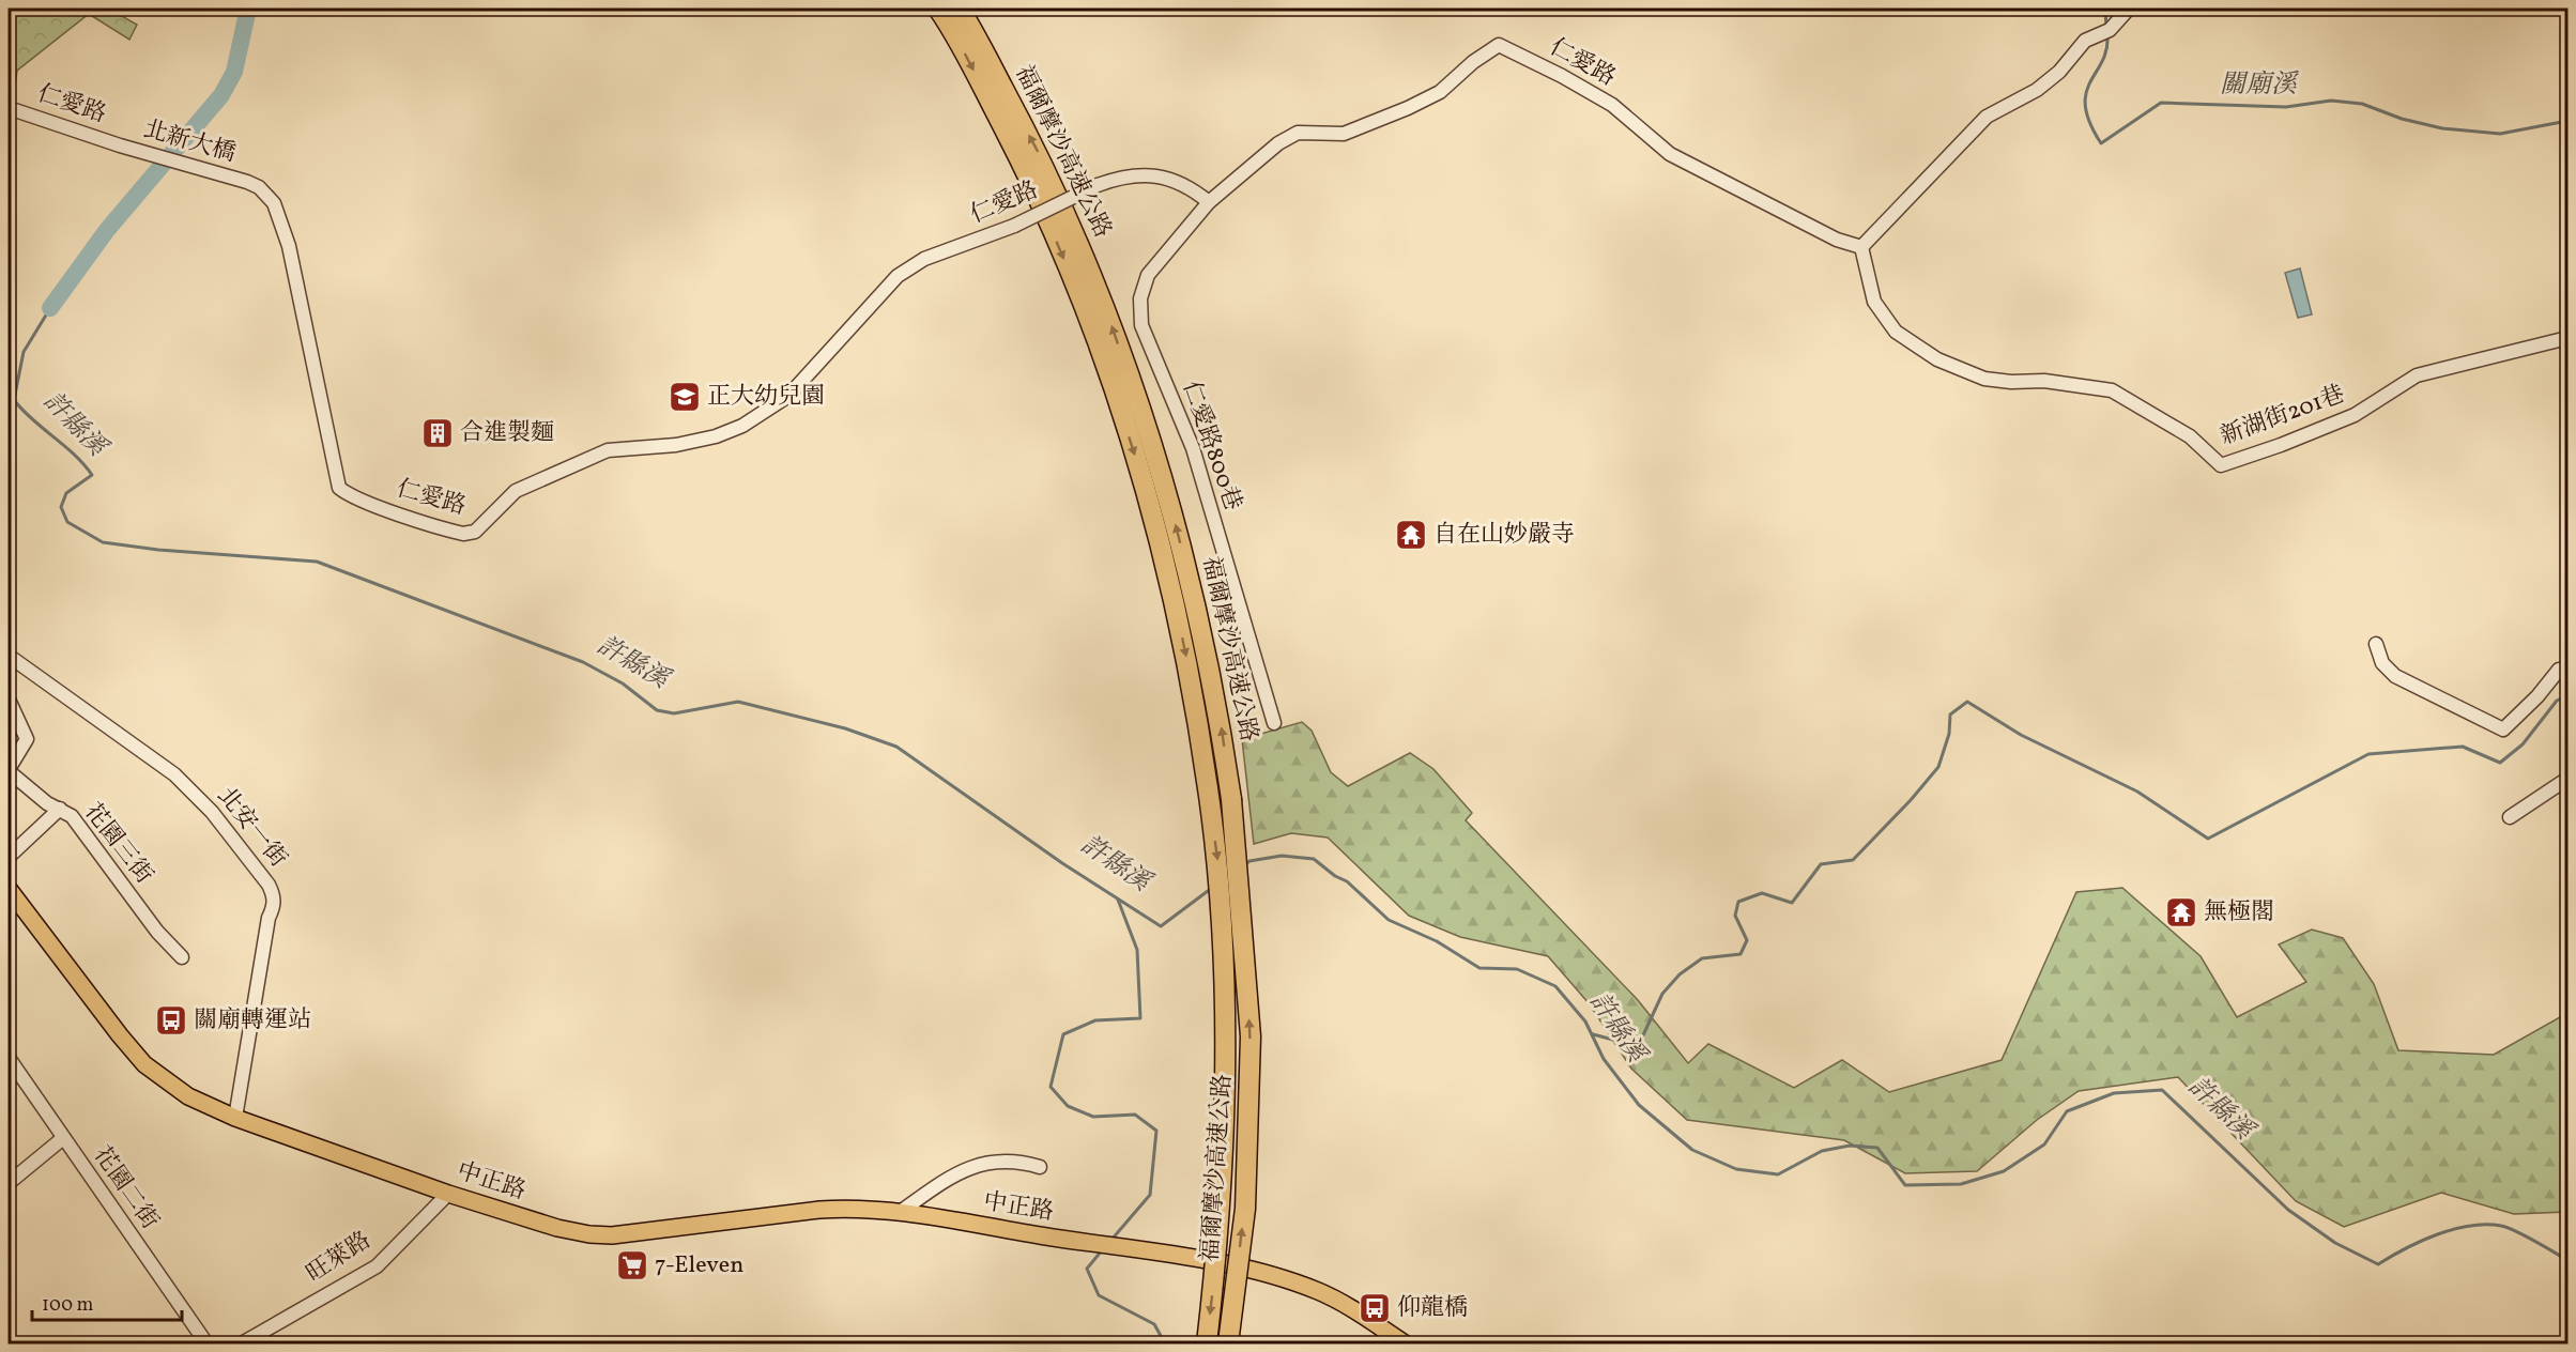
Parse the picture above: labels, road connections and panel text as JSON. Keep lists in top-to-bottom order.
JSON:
{
  "streets": {
    "highway": ["福爾摩沙高速公路"],
    "main road": ["中正路"],
    "street": [
      "仁愛路",
      "北新大橋",
      "新湖街201巷",
      "仁愛路800巷",
      "北安一街",
      "花園三街",
      "花園二街",
      "旺萊路"
    ]
  },
  "crossings": [
    ["仁愛路", "北新大橋"],
    ["仁愛路", "新湖街201巷"],
    ["仁愛路", "仁愛路800巷"],
    ["北安一街", "中正路"],
    ["中正路", "旺萊路"]
  ],
  "water": ["關廟溪", "許縣溪"],
  "places": {
    "school or university": ["正大幼兒園"],
    "building": ["合進製麵"],
    "temple": ["自在山妙嚴寺", "無極閣"],
    "bus stop": ["關廟轉運站", "仰龍橋"],
    "supermarket": ["7-Eleven"]
  },
  "scale_bar": "100 m"
}
